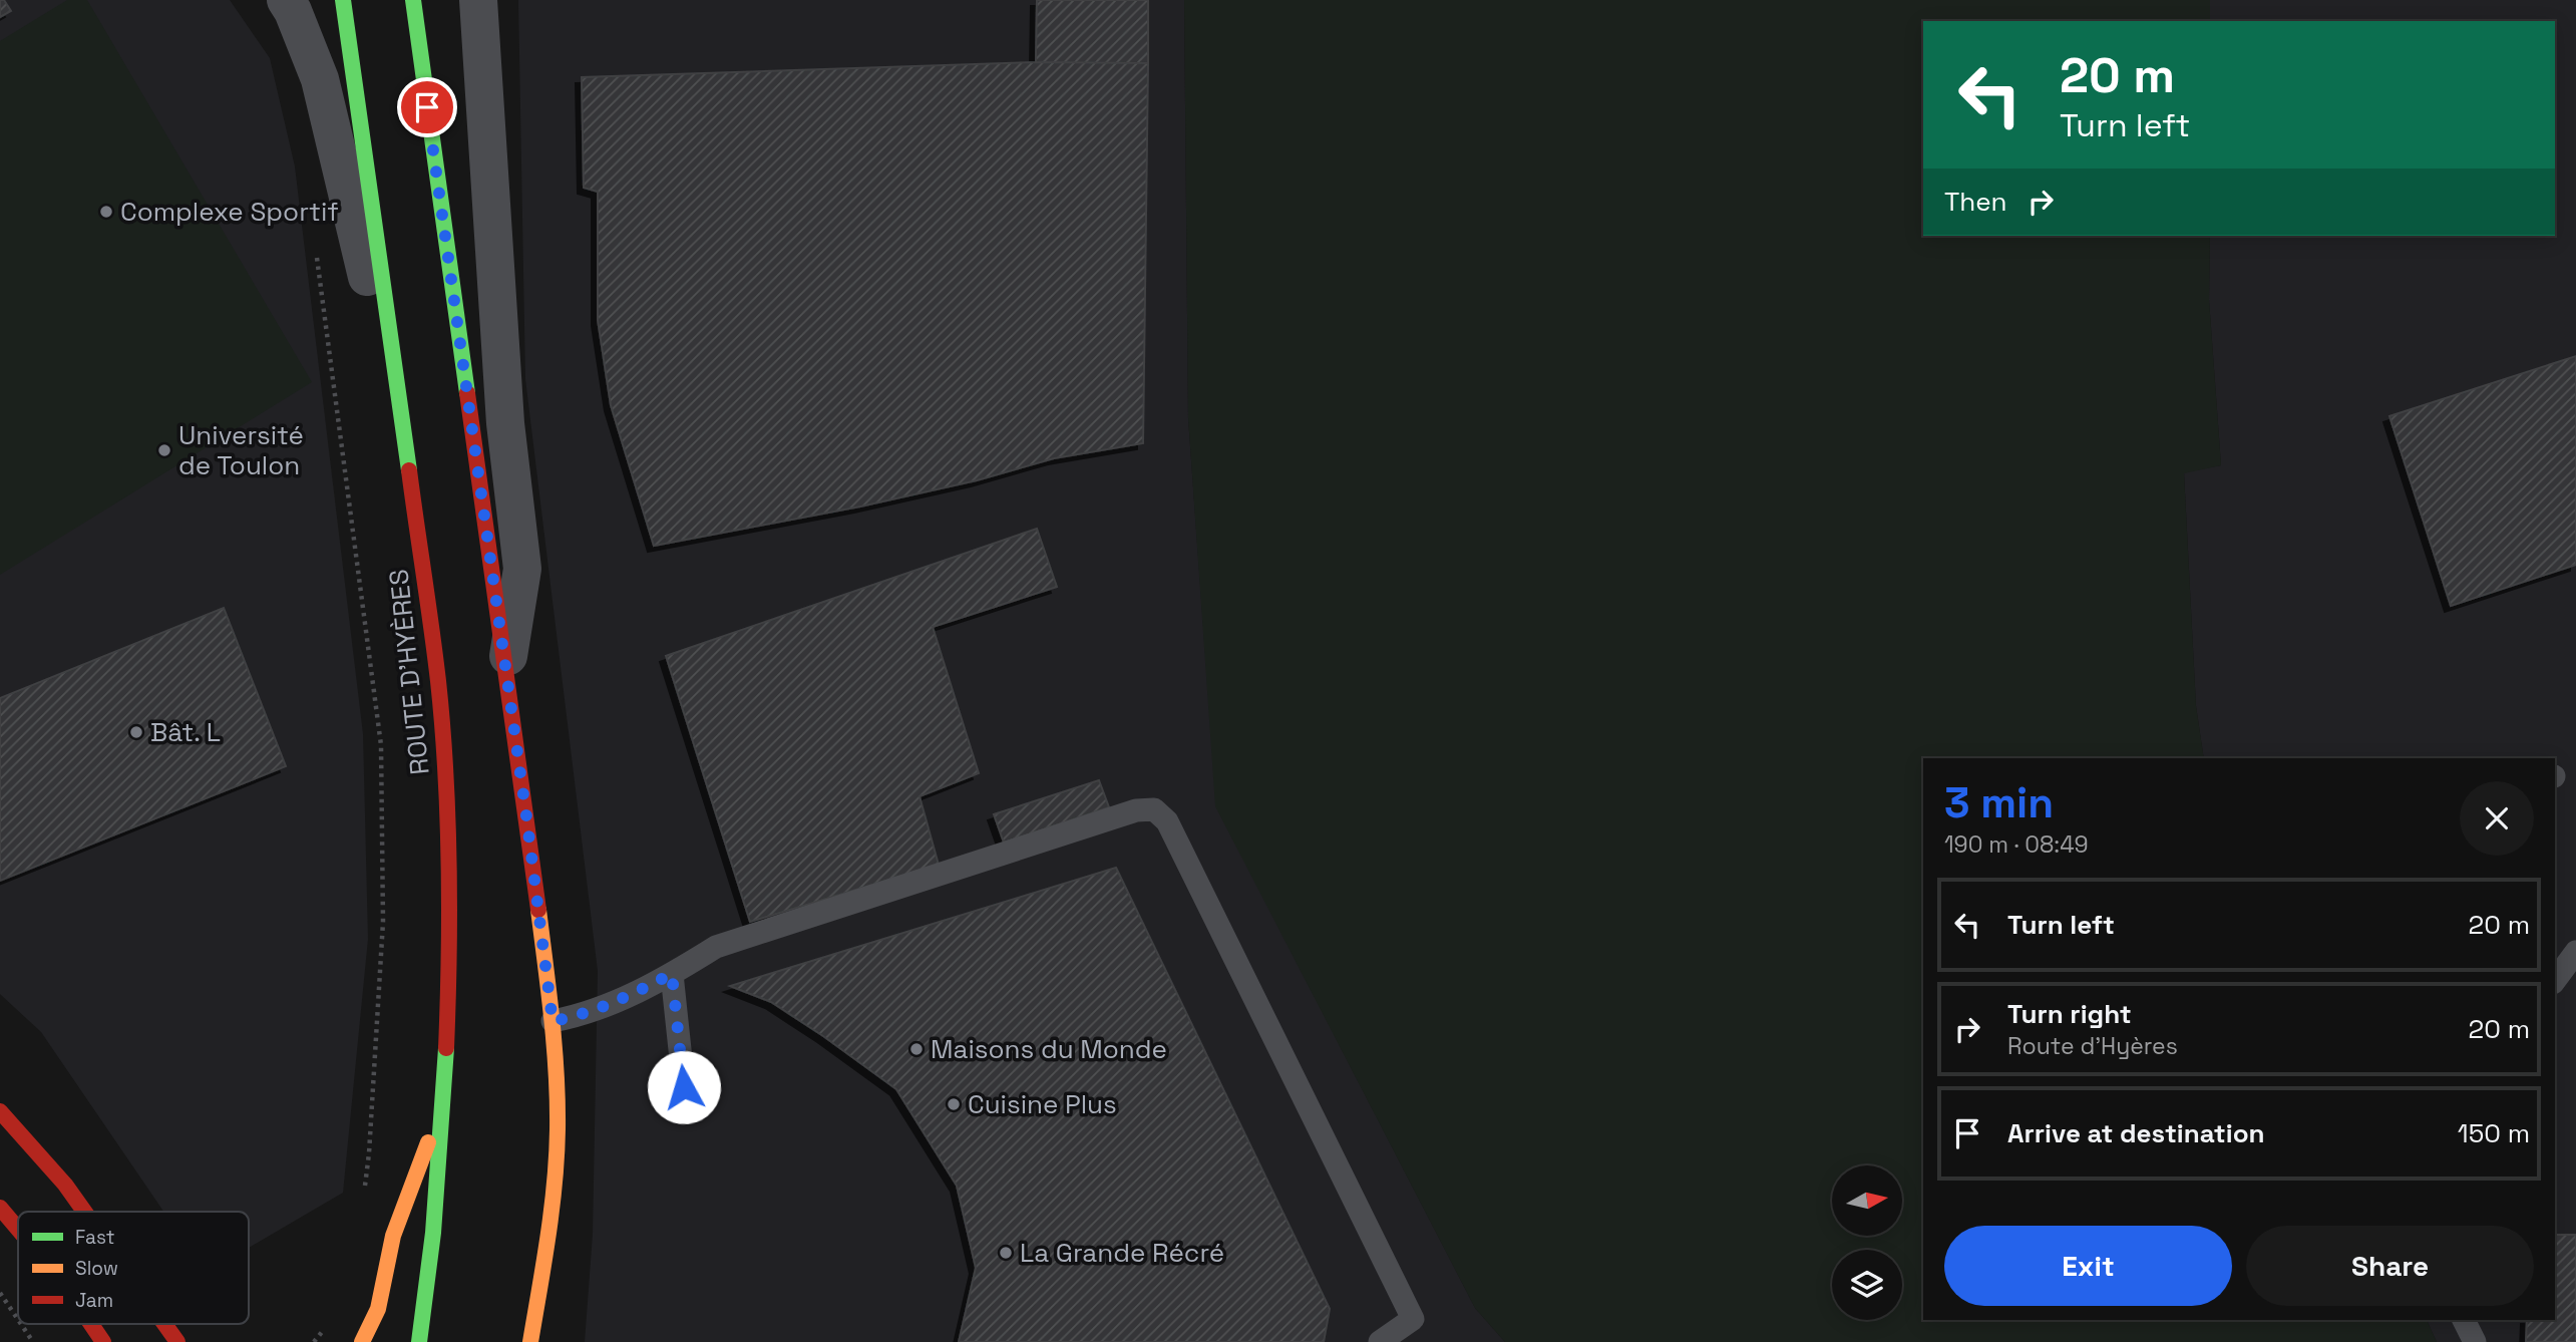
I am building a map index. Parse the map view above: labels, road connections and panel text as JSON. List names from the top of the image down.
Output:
{
  "streets": {
    "main road": ["ROUTE D'HYÈRES"]
  },
  "places": [
    "Complexe Sportif",
    "Université de Toulon",
    "Bât. L",
    "Maisons du Monde",
    "Cuisine Plus",
    "La Grande Récré"
  ],
  "legend": ["Fast", "Slow", "Jam"],
  "north": "right",
  "page": {
    "turn": ["20 m", "Turn left"],
    "then": "Then",
    "heading": ["3 min", "190 m · 08:49"],
    "list": [
      {
        "name": "Turn left",
        "value": "20 m"
      },
      {
        "name": "Turn right",
        "note": "Route d'Hyères",
        "value": "20 m"
      },
      {
        "name": "Arrive at destination",
        "value": "150 m"
      }
    ],
    "buttons": ["Exit", "Share"]
  }
}
